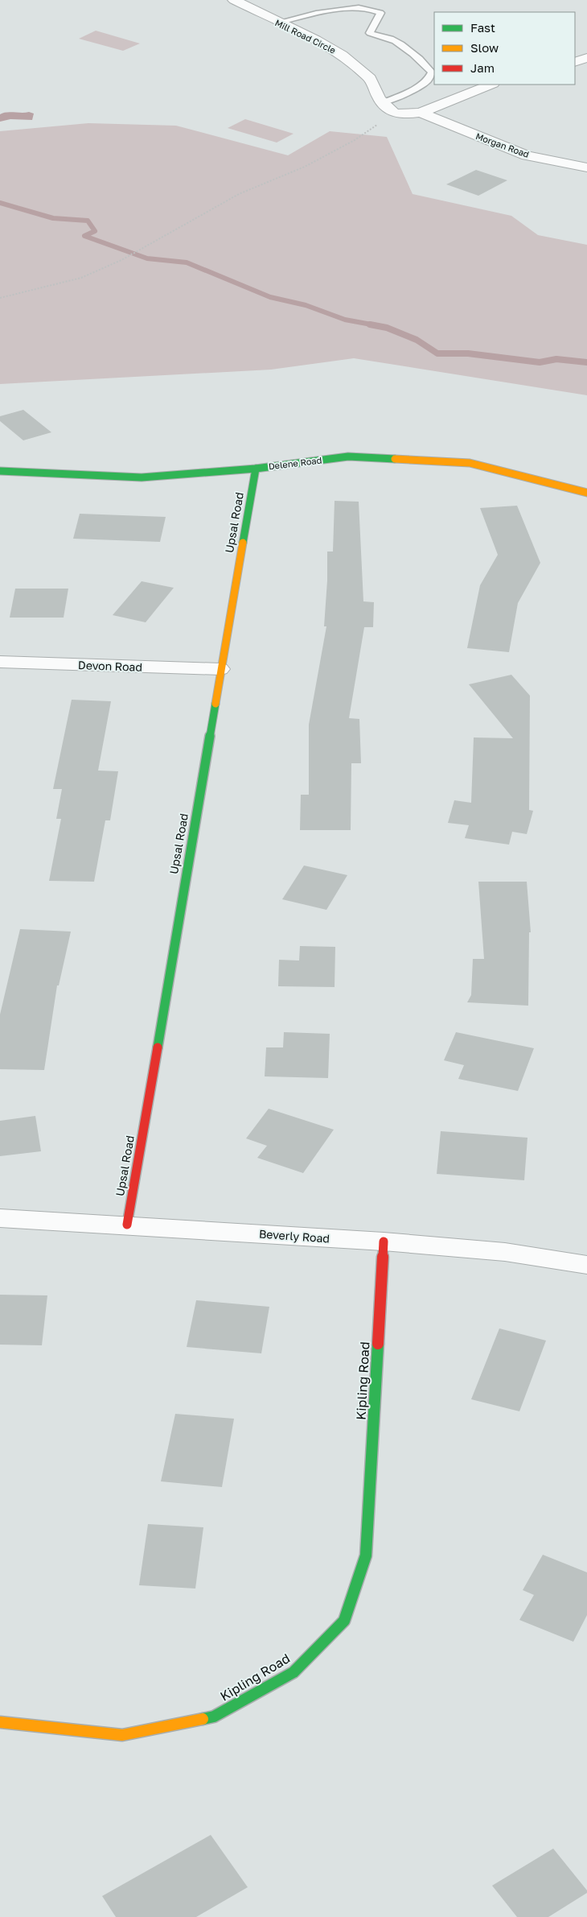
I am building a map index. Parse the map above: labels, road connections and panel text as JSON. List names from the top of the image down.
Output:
{
  "streets": {
    "street": [
      "Mill Road Circle",
      "Morgan Road",
      "Delene Road",
      "Upsal Road",
      "Devon Road",
      "Beverly Road",
      "Kipling Road"
    ]
  },
  "crossings": [
    ["Delene Road", "Upsal Road"],
    ["Upsal Road", "Devon Road"],
    ["Upsal Road", "Beverly Road"],
    ["Beverly Road", "Kipling Road"]
  ],
  "legend": ["Fast", "Slow", "Jam"]
}
